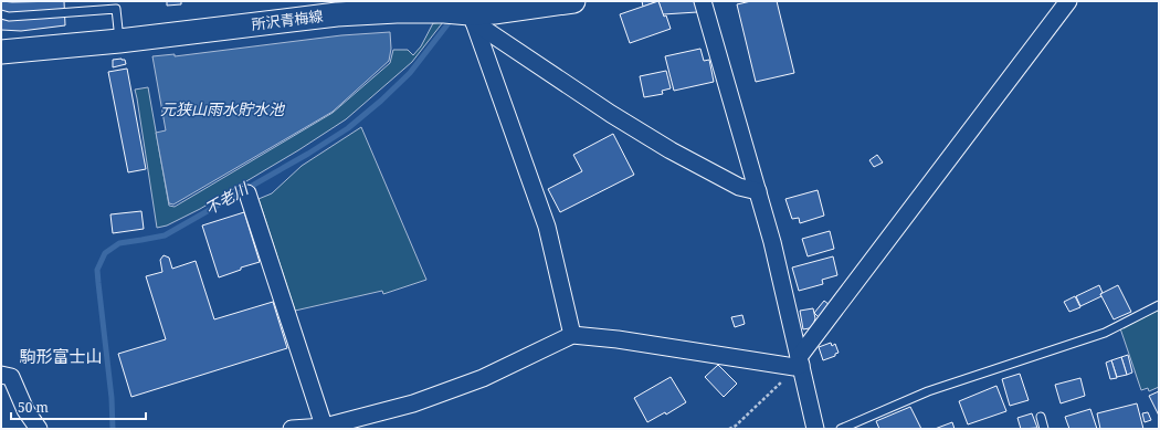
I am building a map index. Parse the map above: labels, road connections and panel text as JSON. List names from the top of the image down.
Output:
{
  "streets": {
    "main road": ["所沢青梅線"]
  },
  "districts": ["駒形富士山"],
  "water": ["元狭山雨水貯水池", "不老川"],
  "scale_bar": "50 m"
}
